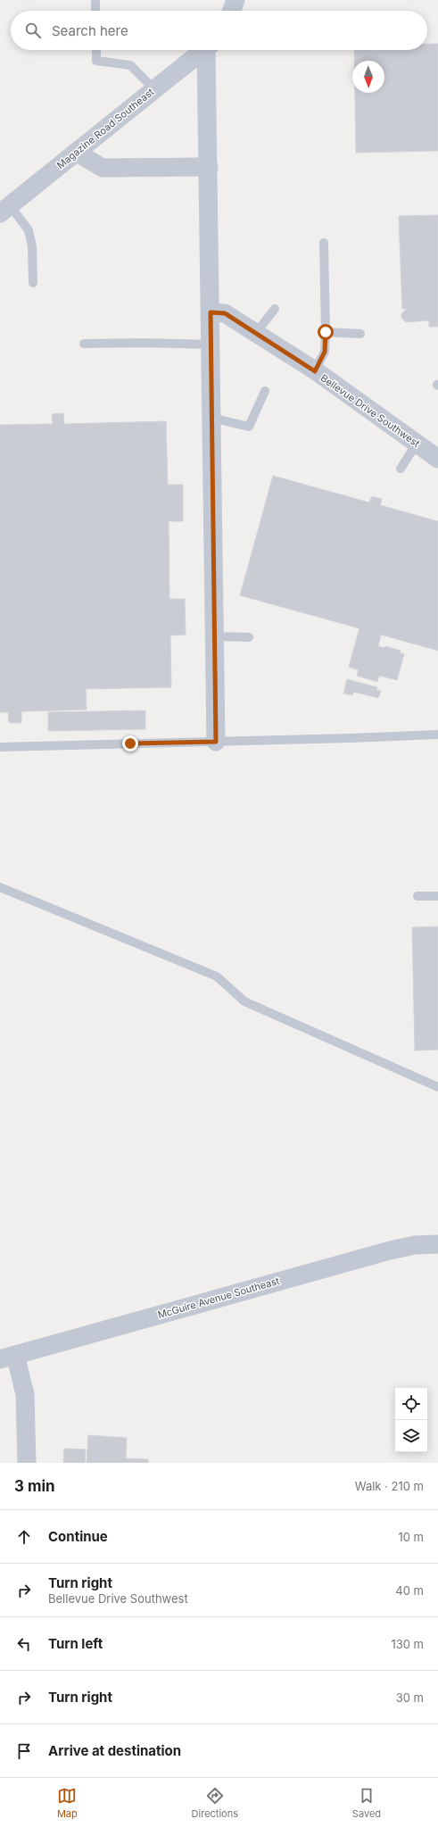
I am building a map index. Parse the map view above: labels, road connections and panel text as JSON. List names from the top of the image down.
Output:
{
  "streets": {
    "street": ["Magazine Road Southeast", "Bellevue Drive Southwest", "McGuire Avenue Southeast"]
  },
  "north": "bottom",
  "page": {
    "search": "Search here",
    "heading": ["3 min", "Walk · 210 m"],
    "list": [
      ["Continue", "10 m"],
      ["Turn right", "Bellevue Drive Southwest", "40 m"],
      ["Turn left", "130 m"],
      ["Turn right", "30 m"],
      "Arrive at destination"
    ],
    "nav": ["Map", "Directions", "Saved"]
  }
}
